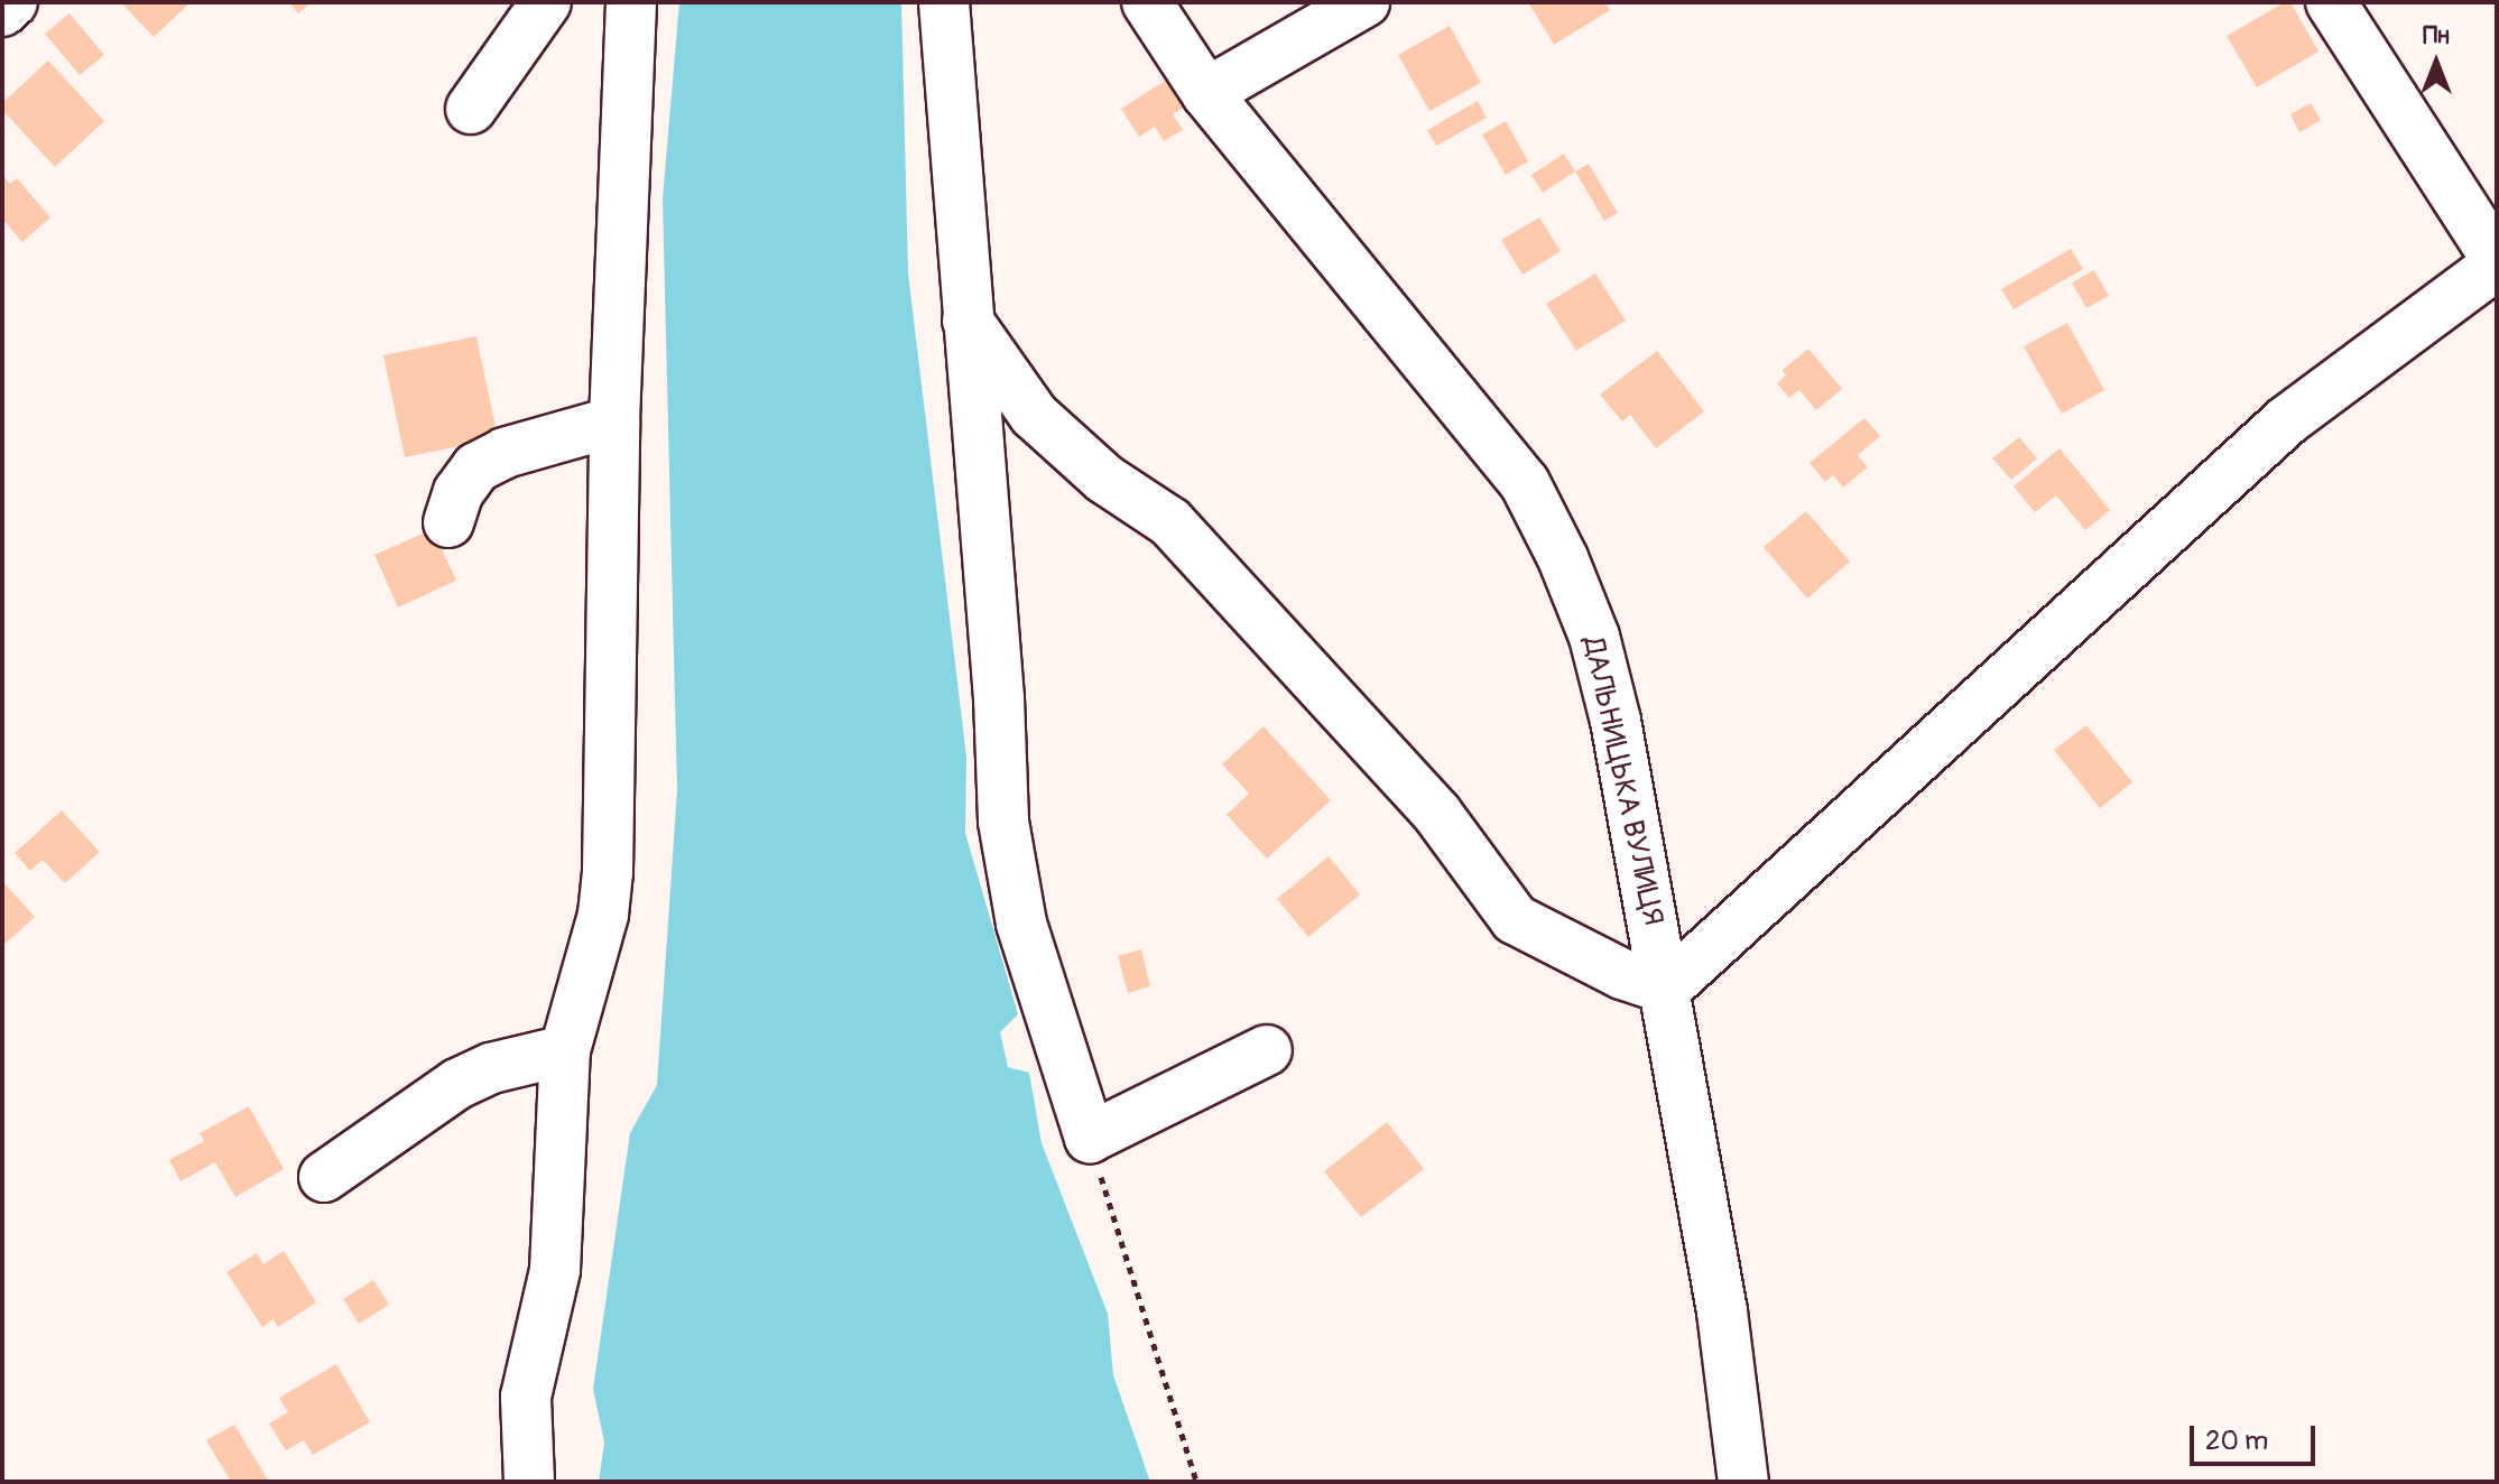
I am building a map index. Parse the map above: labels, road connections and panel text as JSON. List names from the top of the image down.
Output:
{
  "streets": {
    "street": ["ДАЛЬНИЦЬКА ВУЛИЦЯ"]
  },
  "scale_bar": "20 m",
  "north": "top"
}
